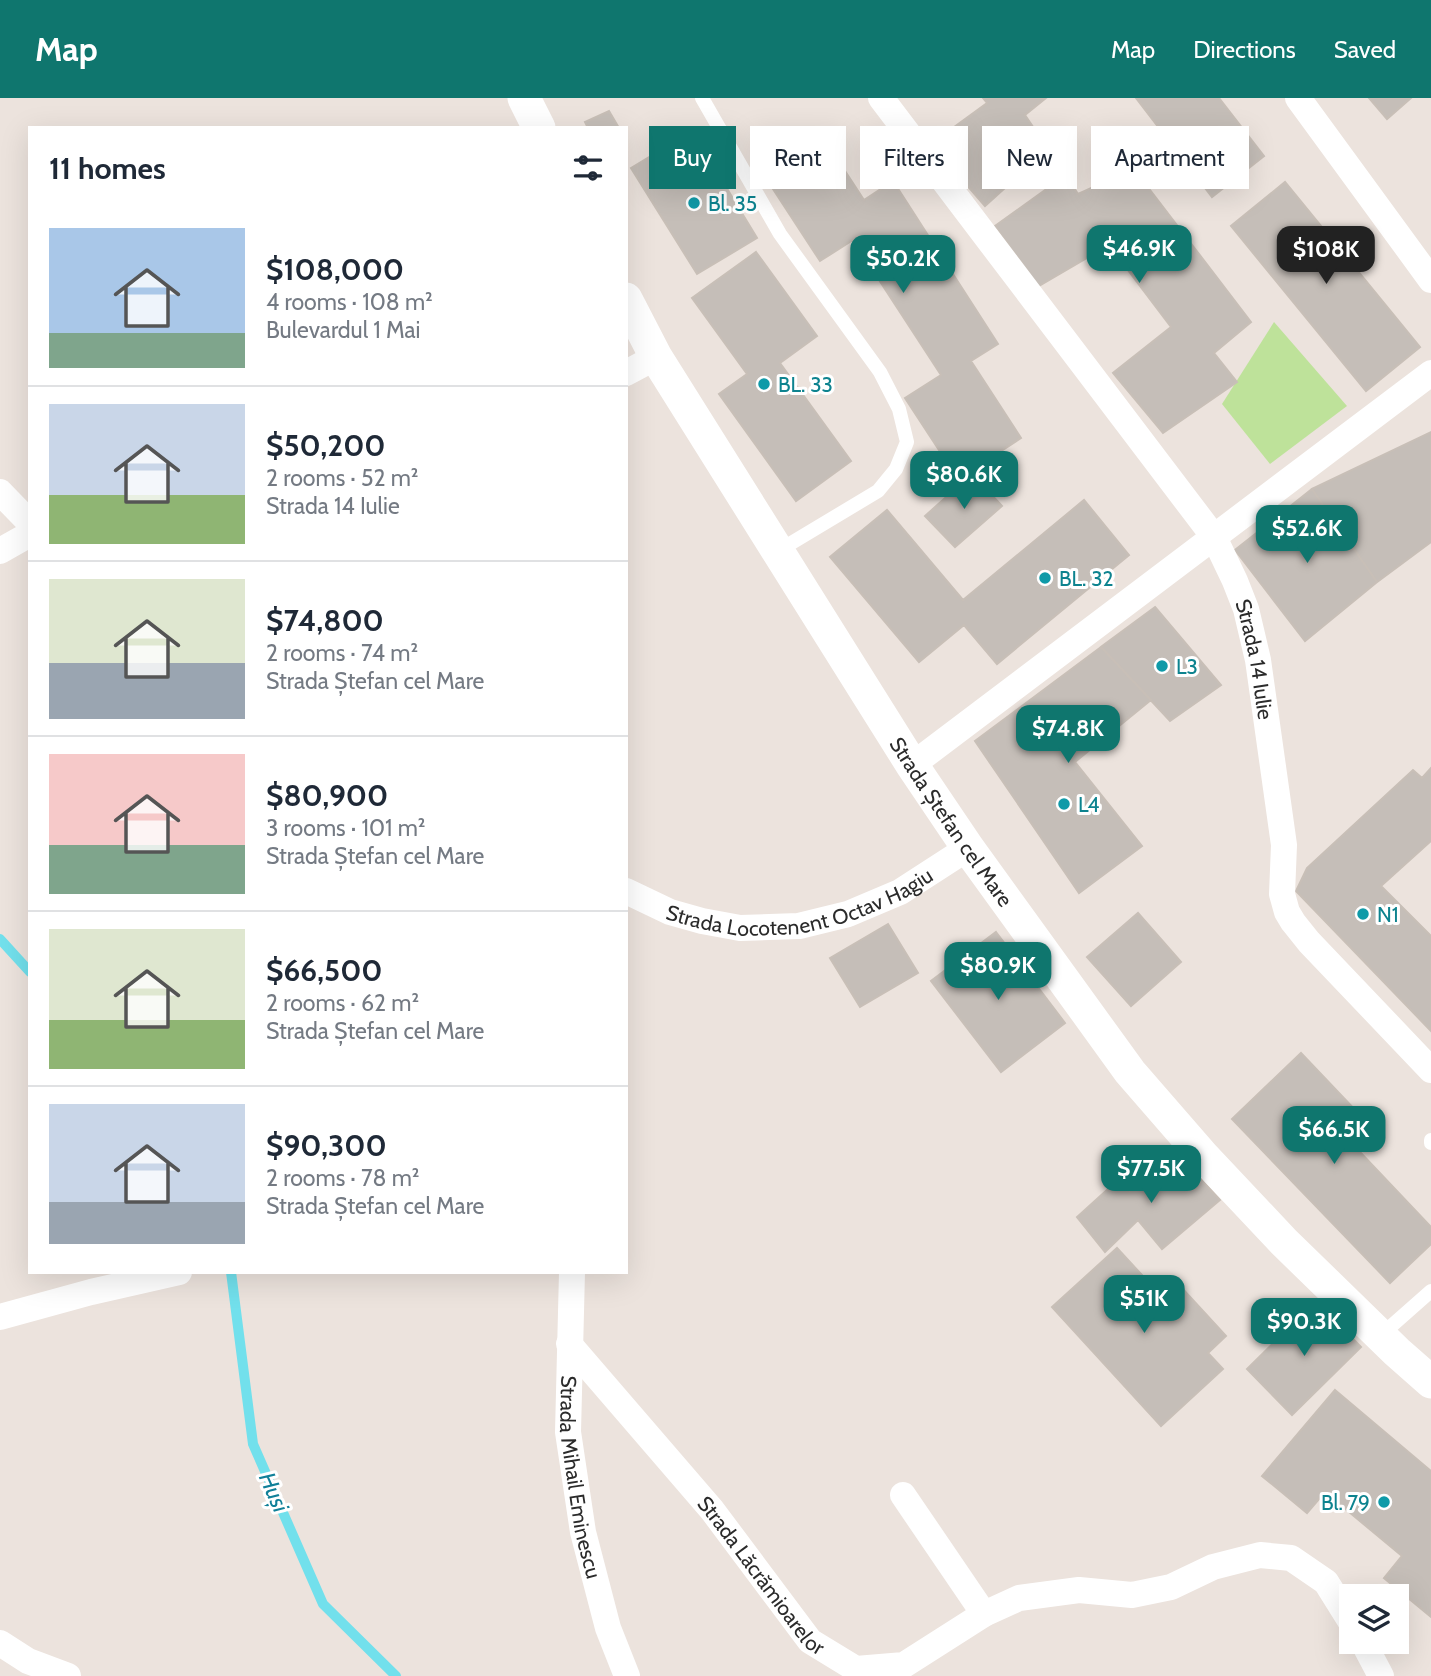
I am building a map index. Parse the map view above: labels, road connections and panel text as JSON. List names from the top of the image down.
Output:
{
  "streets": {
    "street": [
      "Strada 14 Iulie",
      "Strada Ștefan cel Mare",
      "Strada Locotenent Octav Hagiu",
      "Strada Mihail Eminescu",
      "Strada Lăcrămioarelor"
    ]
  },
  "crossings": [
    ["Strada Ștefan cel Mare", "Strada Locotenent Octav Hagiu"],
    ["Strada Mihail Eminescu", "Strada Lăcrămioarelor"]
  ],
  "water": ["Huși"],
  "places": [
    "Bl. 35",
    "BL. 33",
    "BL. 32",
    "L3",
    "L4",
    "N1",
    "Bl. 79"
  ],
  "page": {
    "header": "Map",
    "nav": ["Map", "Directions", "Saved"],
    "chip": [
      "Buy",
      "Rent",
      "Filters",
      "New",
      "Apartment"
    ],
    "heading": "11 homes",
    "list": [
      {
        "name": "$108,000",
        "note": "4 rooms · 108 m² · Bulevardul 1 Mai"
      },
      {
        "name": "$50,200",
        "note": "2 rooms · 52 m² · Strada 14 Iulie"
      },
      {
        "name": "$74,800",
        "note": "2 rooms · 74 m² · Strada Ștefan cel Mare"
      },
      {
        "name": "$80,900",
        "note": "3 rooms · 101 m² · Strada Ștefan cel Mare"
      },
      {
        "name": "$66,500",
        "note": "2 rooms · 62 m² · Strada Ștefan cel Mare"
      },
      {
        "name": "$90,300",
        "note": "2 rooms · 78 m² · Strada Ștefan cel Mare"
      }
    ],
    "price": [
      "$46.9K",
      "$108K",
      "$50.2K",
      "$80.6K",
      "$52.6K",
      "$74.8K",
      "$80.9K",
      "$66.5K",
      "$77.5K",
      "$51K",
      "$90.3K"
    ]
  }
}
